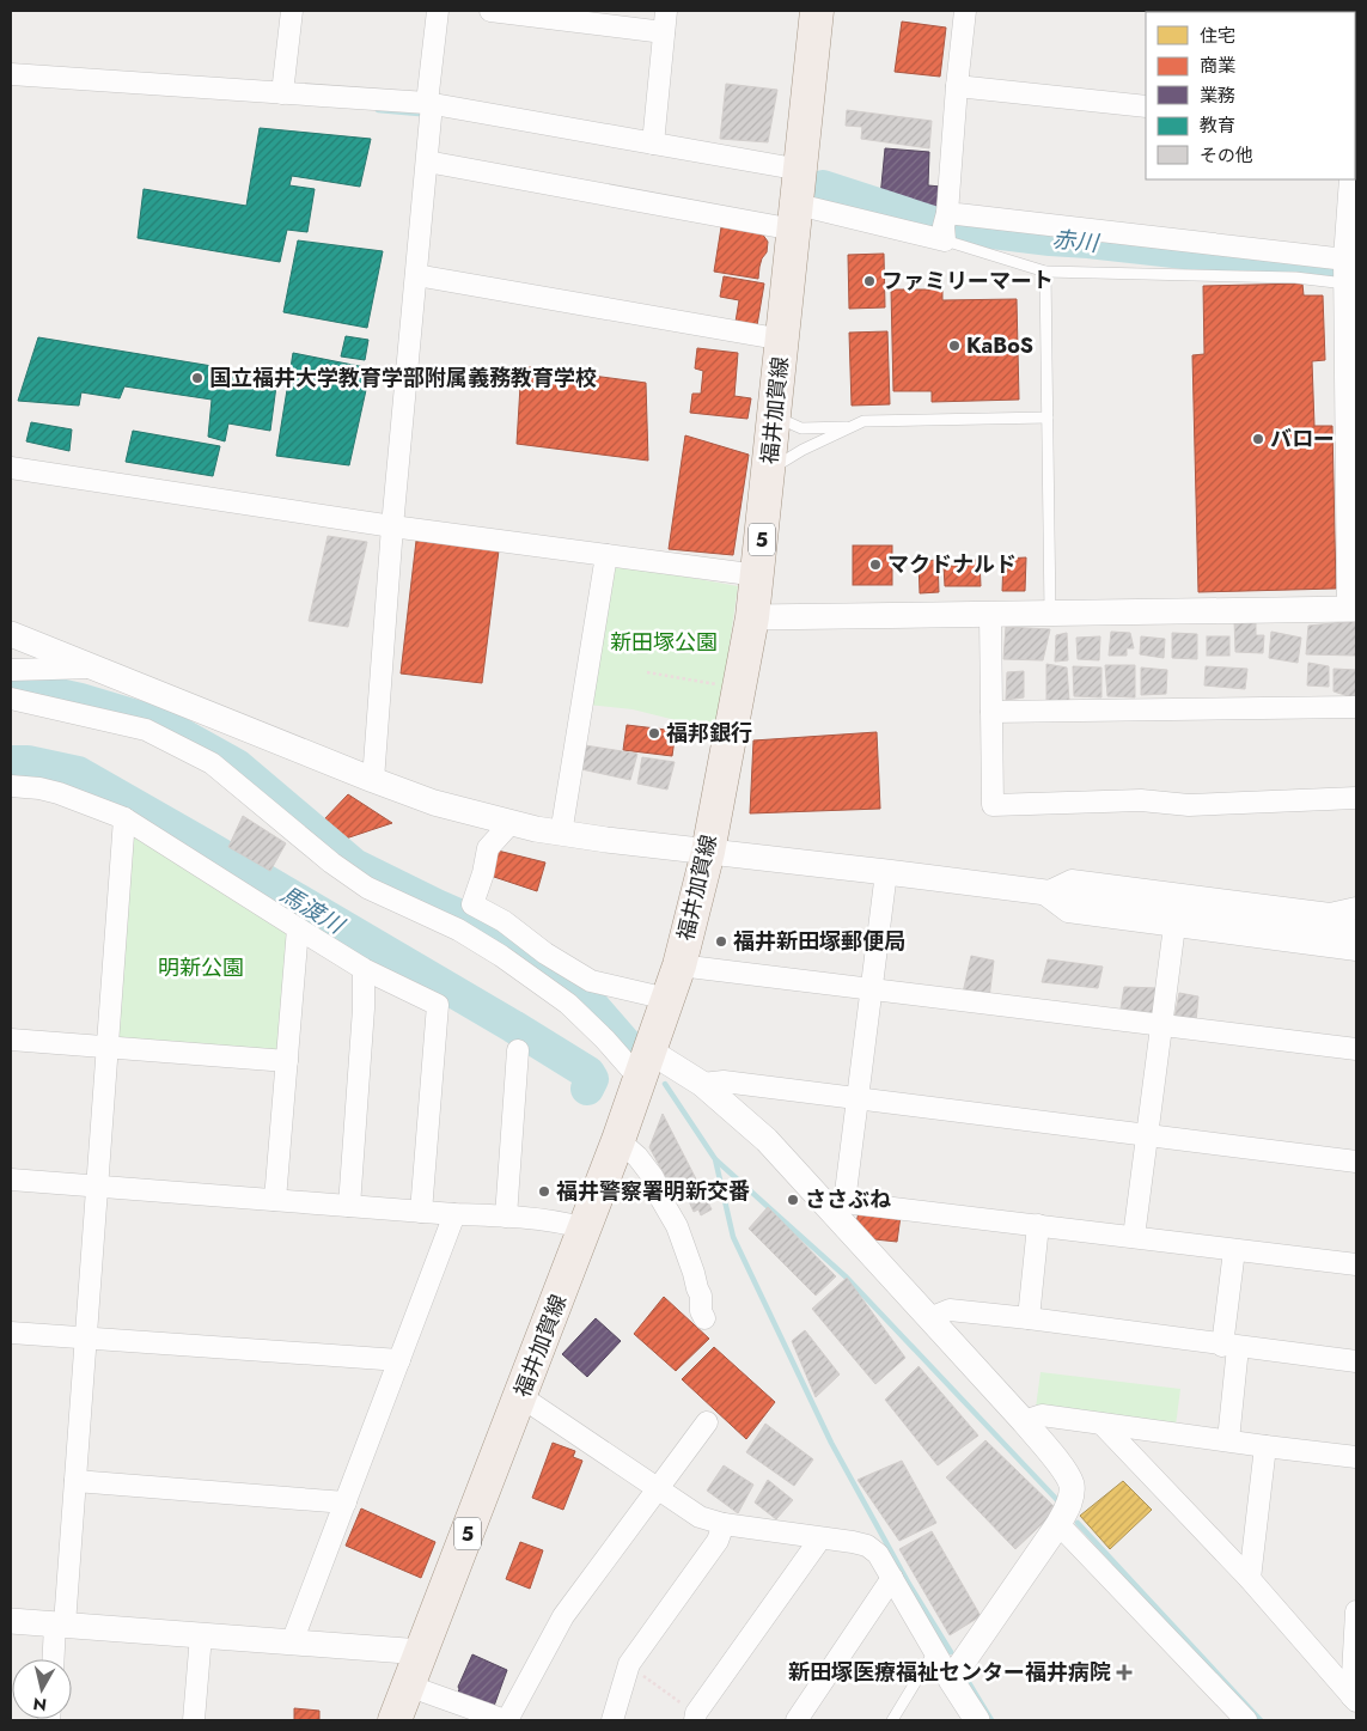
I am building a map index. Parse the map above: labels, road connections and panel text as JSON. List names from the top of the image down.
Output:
{
  "streets": {
    "main road": ["福井加賀線", "5"]
  },
  "water": ["赤川", "馬渡川"],
  "parks": ["新田塚公園", "明新公園"],
  "places": {
    "other": [
      "ファミリーマート",
      "KaBoS",
      "国立福井大学教育学部附属義務教育学校",
      "バロー",
      "マクドナルド",
      "福邦銀行",
      "福井新田塚郵便局",
      "福井警察署明新交番",
      "ささぶね"
    ],
    "health": ["新田塚医療福祉センター福井病院"]
  },
  "legend": [
    "住宅",
    "商業",
    "業務",
    "教育",
    "その他"
  ],
  "north": "bottom"
}
